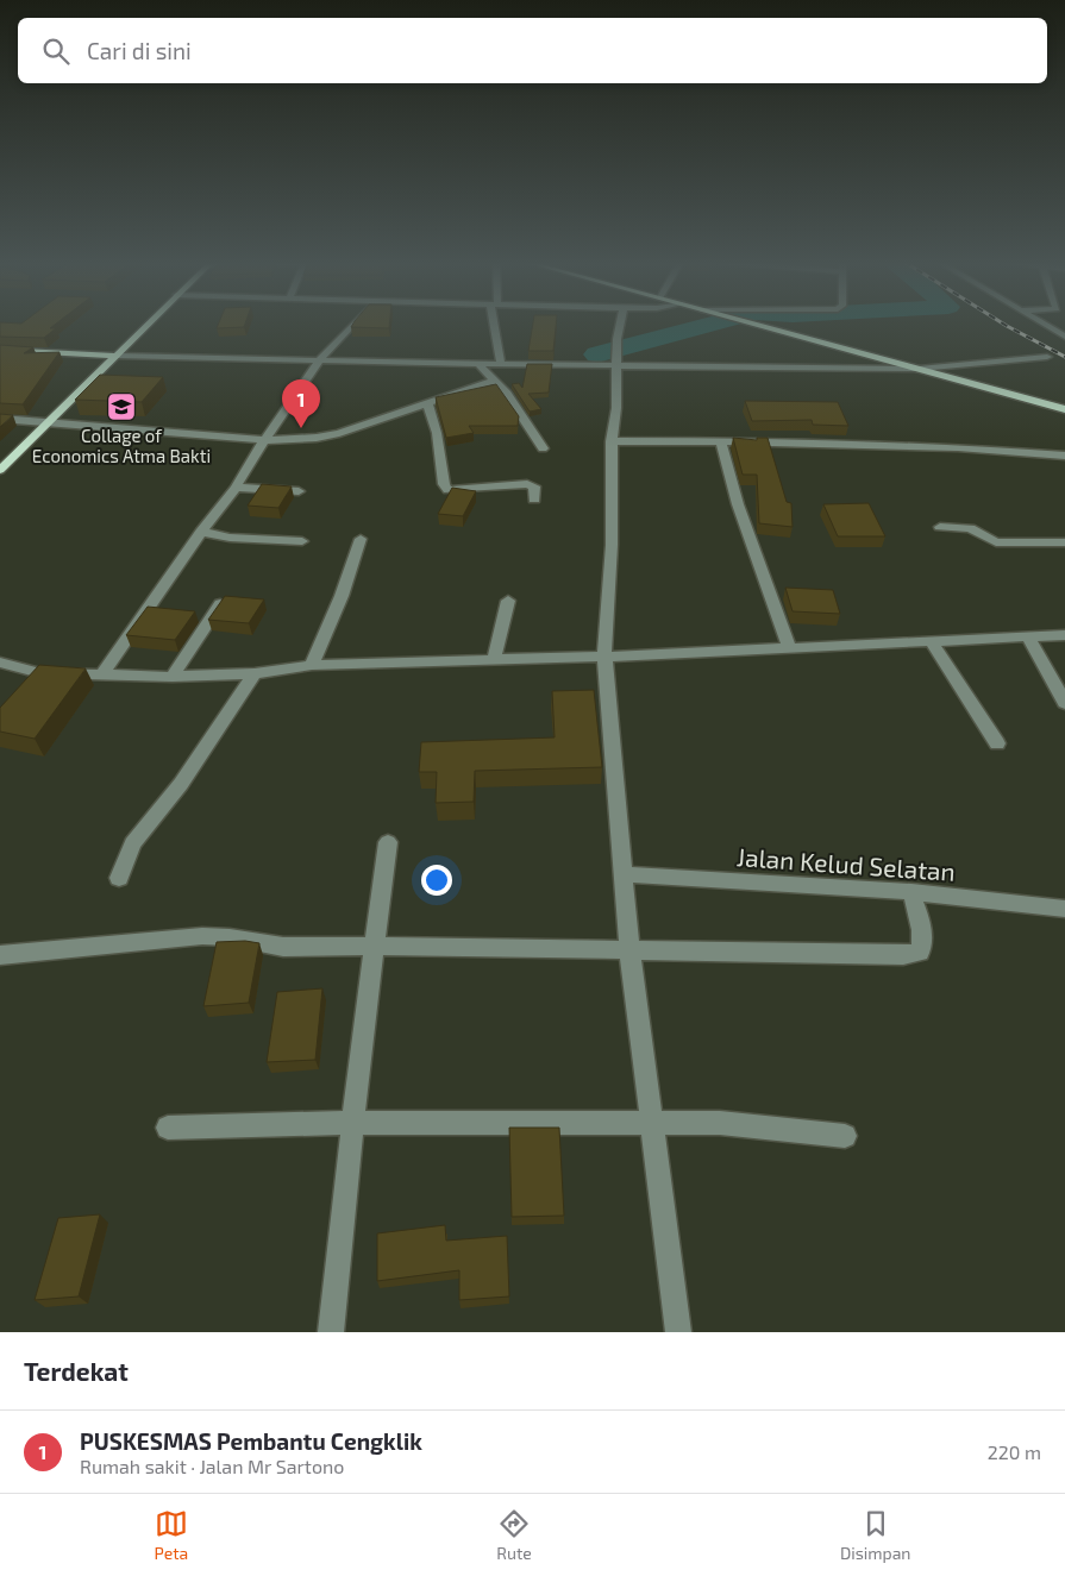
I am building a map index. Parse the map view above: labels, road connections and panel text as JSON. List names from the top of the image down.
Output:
{
  "streets": {
    "street": ["Jalan Kelud Selatan"]
  },
  "places": {
    "school or university": ["Collage of Economics Atma Bakti"]
  },
  "page": {
    "search": "Cari di sini",
    "pins": "1",
    "heading": "Terdekat",
    "list": [
      {
        "mark": "1",
        "name": "PUSKESMAS Pembantu Cengklik",
        "note": "Rumah sakit · Jalan Mr Sartono",
        "value": "220 m"
      }
    ],
    "nav": ["Peta", "Rute", "Disimpan"]
  }
}
